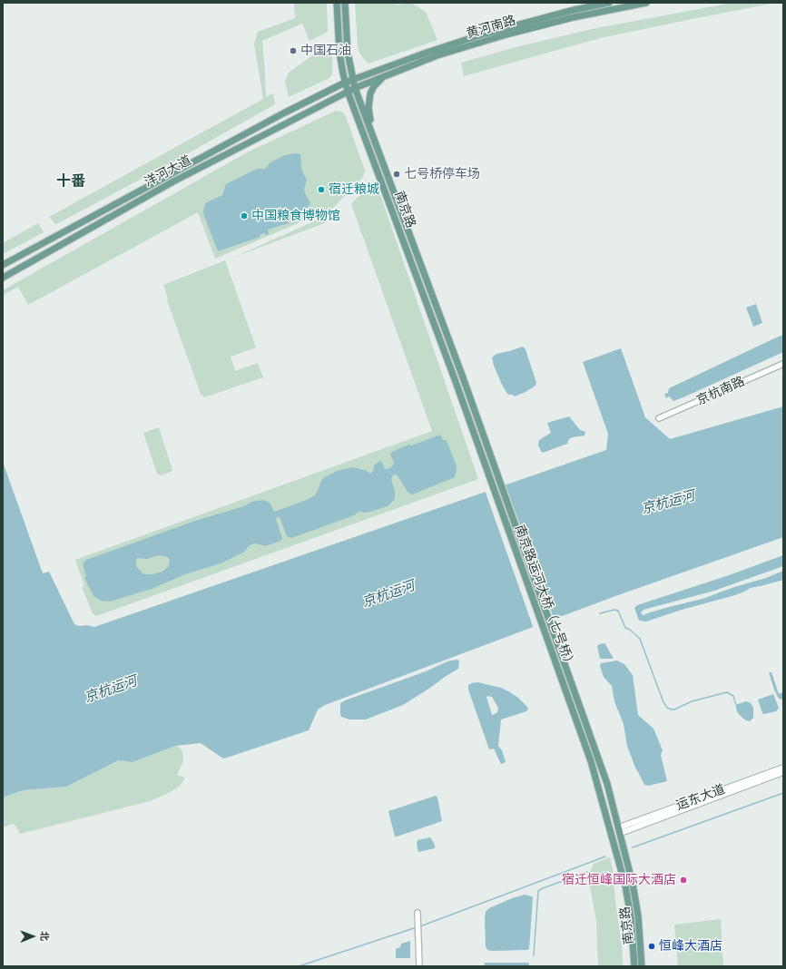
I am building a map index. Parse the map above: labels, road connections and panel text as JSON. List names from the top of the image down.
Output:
{
  "streets": {
    "main road": [
      "黄河南路",
      "洋河大道",
      "南京路",
      "南京路运河大桥（七号桥）",
      "运东大道"
    ],
    "street": ["京杭南路"]
  },
  "crossings": [
    ["黄河南路", "洋河大道"],
    ["黄河南路", "南京路"],
    ["洋河大道", "南京路"],
    ["南京路", "南京路运河大桥（七号桥）"],
    ["南京路", "运东大道"]
  ],
  "districts": ["十番"],
  "water": ["京杭运河"],
  "places": [
    "中国石油",
    "七号桥停车场",
    "宿迁粮城",
    "中国粮食博物馆",
    "宿迁恒峰国际大酒店",
    "恒峰大酒店"
  ],
  "north": "right"
}
